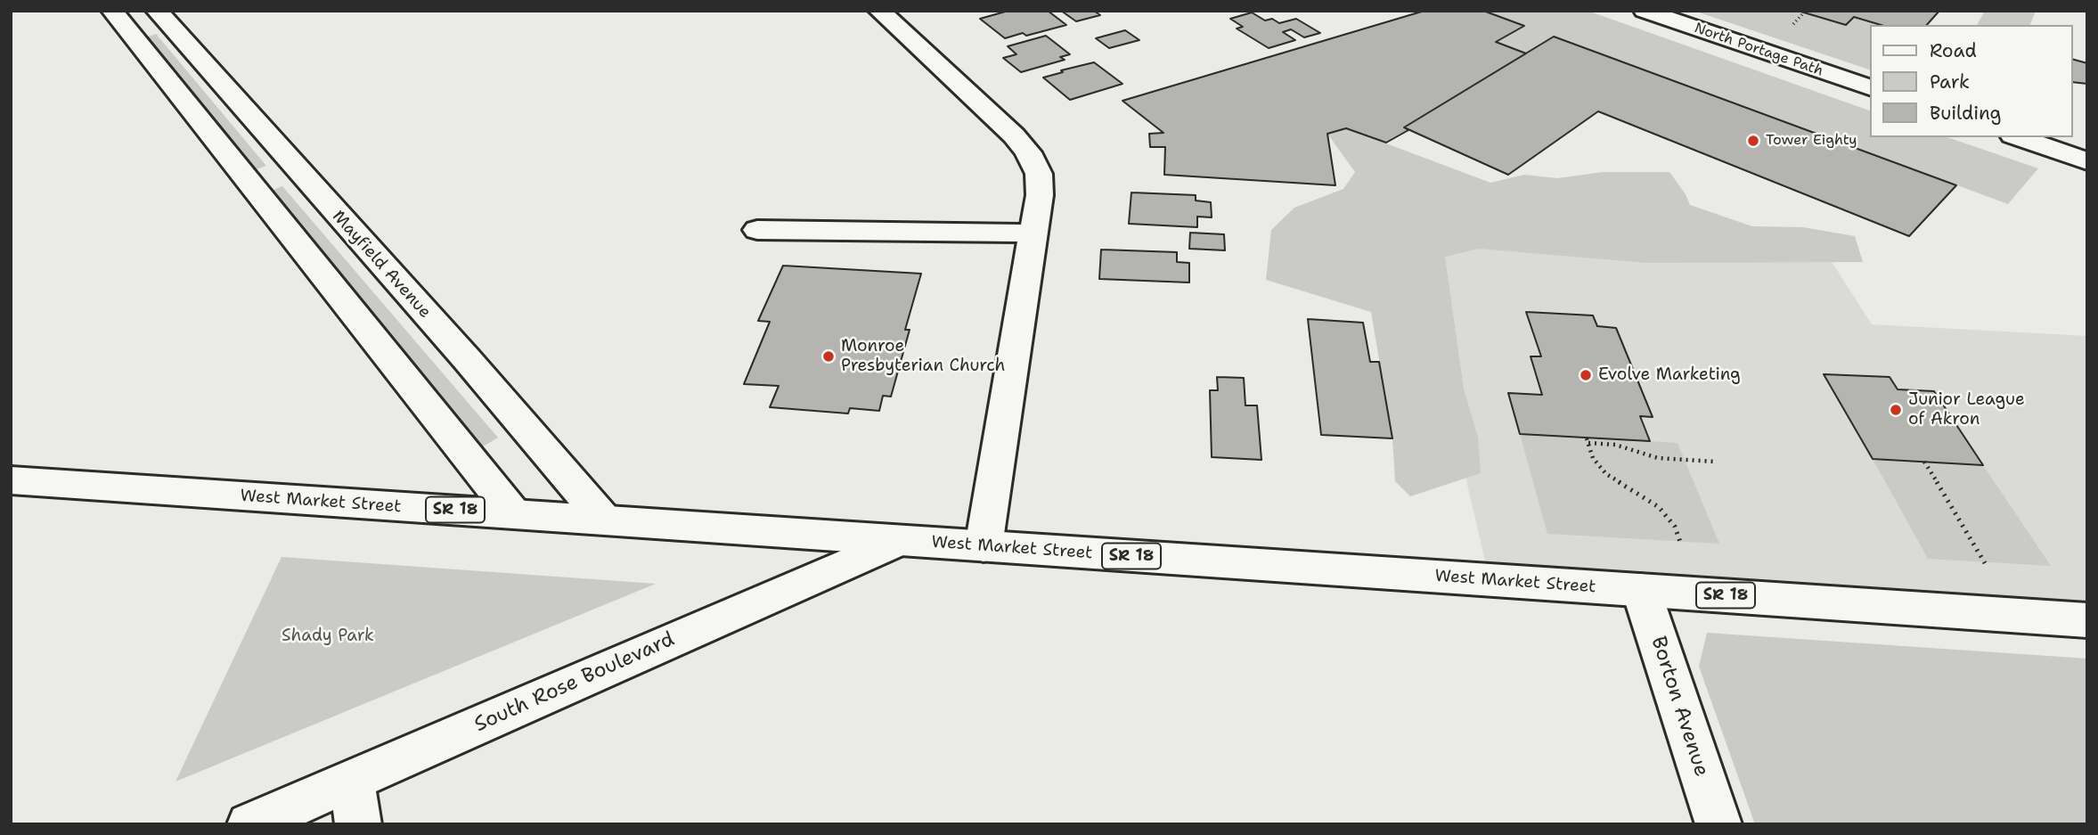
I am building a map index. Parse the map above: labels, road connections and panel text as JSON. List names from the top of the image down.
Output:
{
  "streets": {
    "street": [
      "North Portage Path",
      "Mayfield Avenue",
      "West Market Street",
      "SR 18",
      "South Rose Boulevard",
      "Borton Avenue"
    ]
  },
  "crossings": [
    ["Mayfield Avenue", "West Market Street"],
    ["West Market Street", "South Rose Boulevard"],
    ["West Market Street", "Borton Avenue"]
  ],
  "parks": ["Shady Park"],
  "places": [
    "Tower Eighty",
    "Monroe Presbyterian Church",
    "Evolve Marketing",
    "Junior League of Akron"
  ],
  "legend": ["Road", "Park", "Building"]
}
